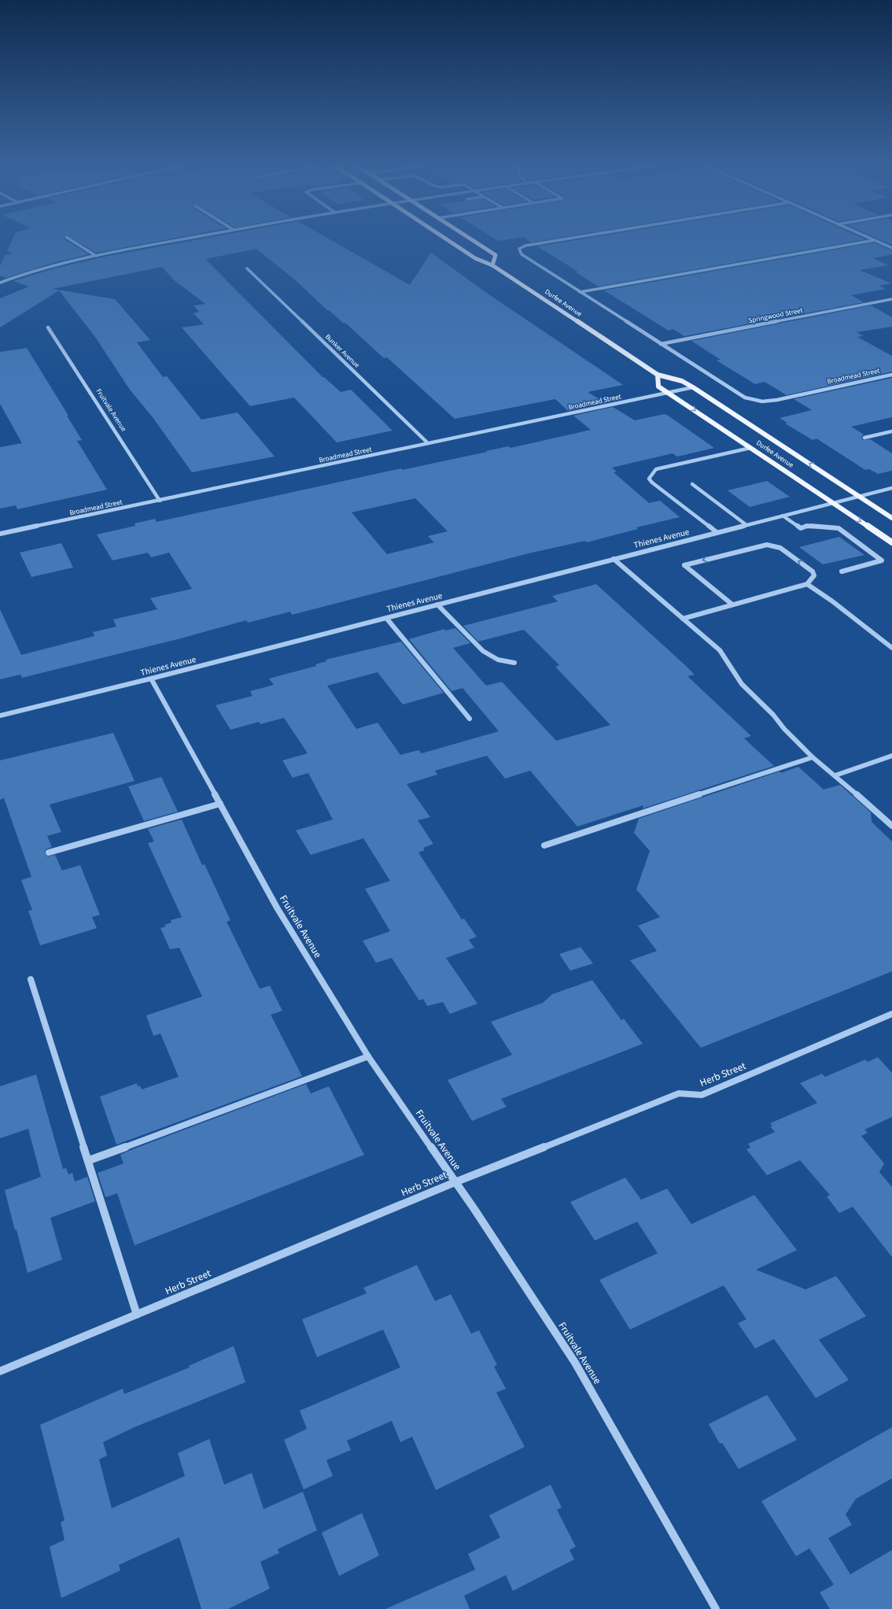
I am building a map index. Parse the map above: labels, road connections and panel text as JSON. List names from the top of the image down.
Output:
{
  "streets": {
    "main road": ["Durfee Avenue"],
    "street": [
      "Springwood Street",
      "Bunker Avenue",
      "Broadmead Street",
      "Fruitvale Avenue",
      "Thienes Avenue",
      "Herb Street"
    ]
  },
  "crossings": [
    ["Durfee Avenue", "Broadmead Street"],
    ["Durfee Avenue", "Thienes Avenue"],
    ["Springwood Street", "Broadmead Street"],
    ["Bunker Avenue", "Broadmead Street"],
    ["Broadmead Street", "Fruitvale Avenue"],
    ["Fruitvale Avenue", "Thienes Avenue"],
    ["Fruitvale Avenue", "Herb Street"]
  ]
}
